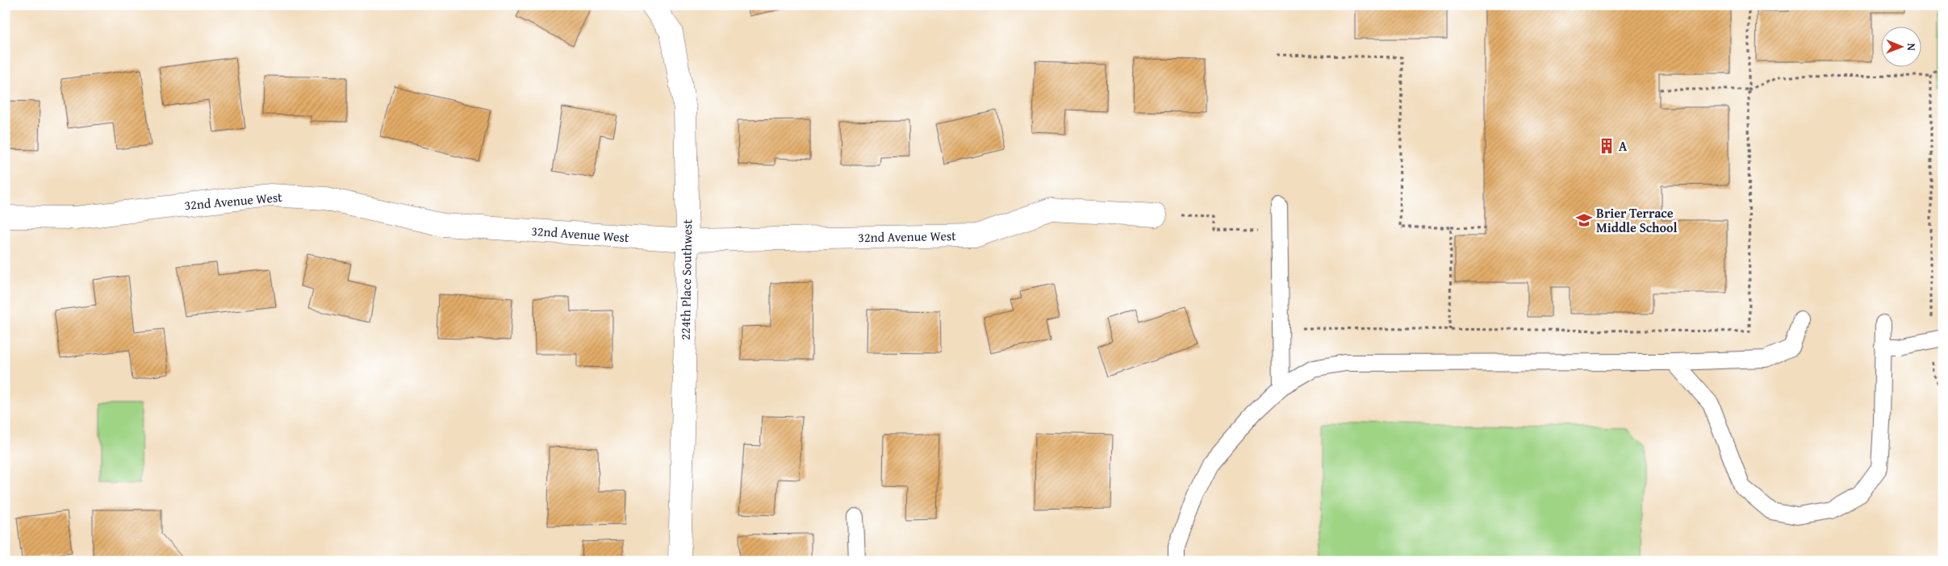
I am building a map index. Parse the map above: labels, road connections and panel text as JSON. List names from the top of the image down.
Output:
{
  "streets": {
    "street": ["32nd Avenue West", "224th Place Southwest"]
  },
  "crossings": [
    ["32nd Avenue West", "224th Place Southwest"]
  ],
  "places": {
    "building": ["A"],
    "school or university": ["Brier Terrace Middle School"]
  },
  "north": "right"
}
